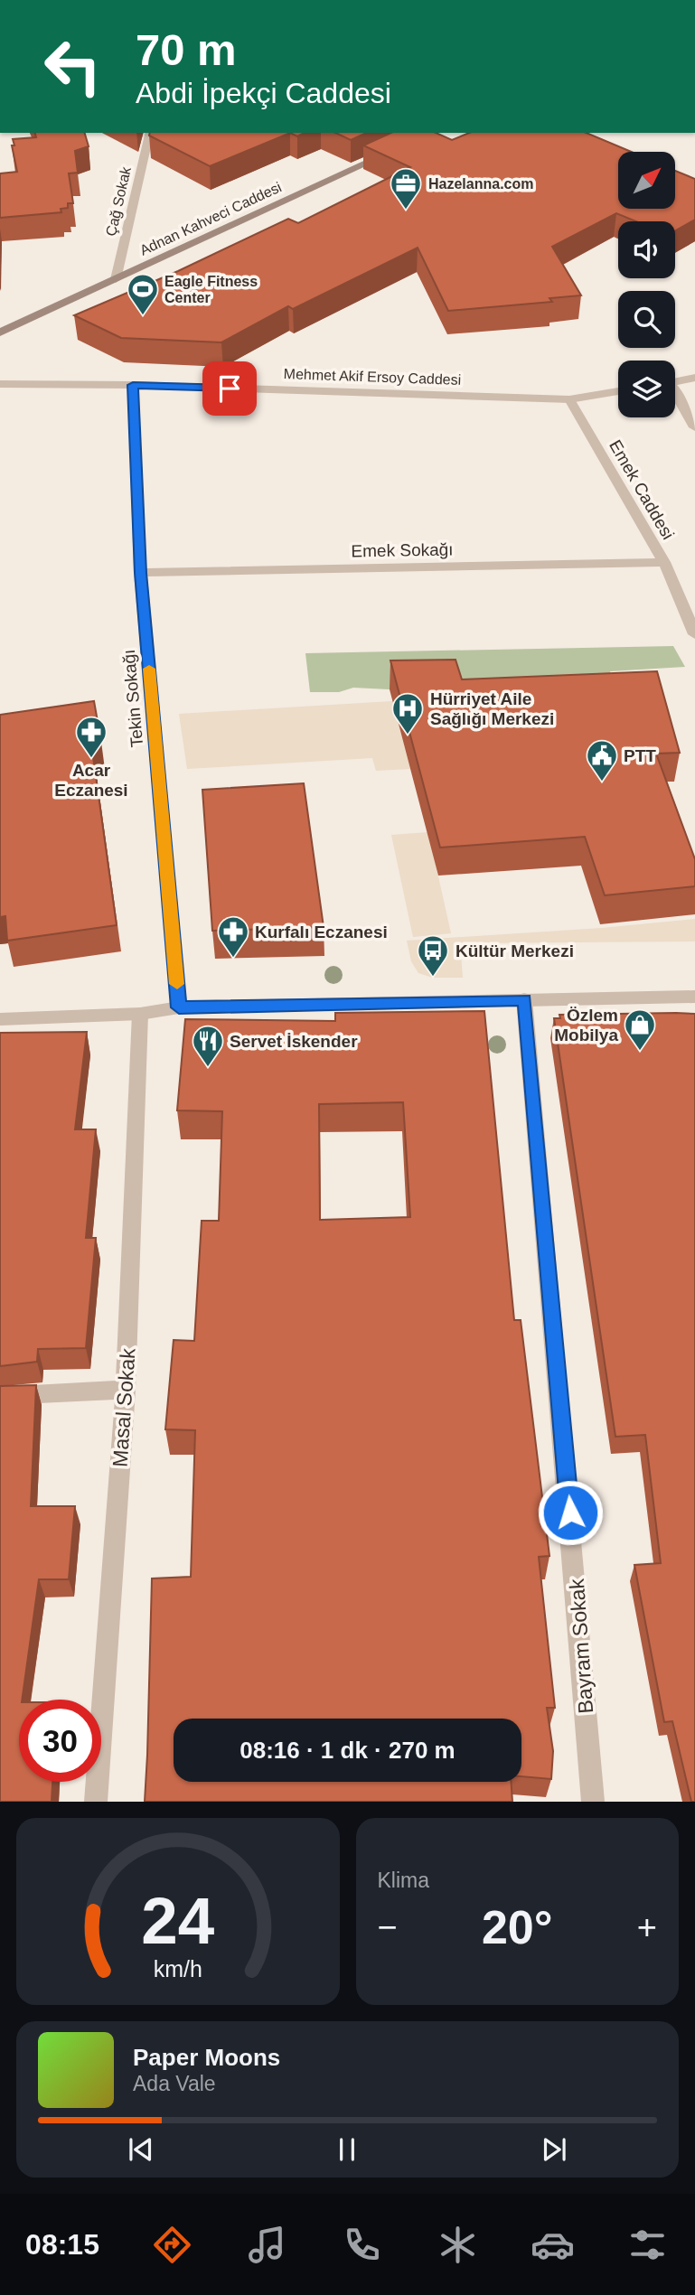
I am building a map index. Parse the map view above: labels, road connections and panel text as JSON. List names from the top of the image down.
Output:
{
  "streets": {
    "main road": ["Adnan Kahveci Caddesi"],
    "street": [
      "Çağ Sokak",
      "Mehmet Akif Ersoy Caddesi",
      "Emek Caddesi",
      "Emek Sokağı",
      "Tekin Sokağı",
      "Masal Sokak",
      "Bayram Sokak"
    ]
  },
  "crossings": [
    ["Çağ Sokak", "Adnan Kahveci Caddesi"],
    ["Mehmet Akif Ersoy Caddesi", "Emek Caddesi"],
    ["Mehmet Akif Ersoy Caddesi", "Tekin Sokağı"],
    ["Emek Caddesi", "Emek Sokağı"],
    ["Emek Sokağı", "Tekin Sokağı"]
  ],
  "places": {
    "office": ["Hazelanna.com"],
    "sports": ["Eagle Fitness Center"],
    "hospital": ["Hürriyet Aile Sağlığı Merkezi"],
    "pharmacy": ["Acar Eczanesi", "Kurfalı Eczanesi"],
    "public building": ["PTT"],
    "bus stop": ["Kültür Merkezi"],
    "shop": ["Özlem Mobilya"],
    "restaurant": ["Servet İskender"]
  },
  "north": "top right",
  "page": {
    "turn": ["70 m", "Abdi İpekçi Caddesi"],
    "limit": "30",
    "trip": "08:16 · 1 dk · 270 m",
    "tile": "Klima",
    "heat": ["−", "20°", "+"],
    "song": ["Paper Moons", "Ada Vale"],
    "tabs": "08:15",
    "gauge": ["24", "km/h"]
  }
}
